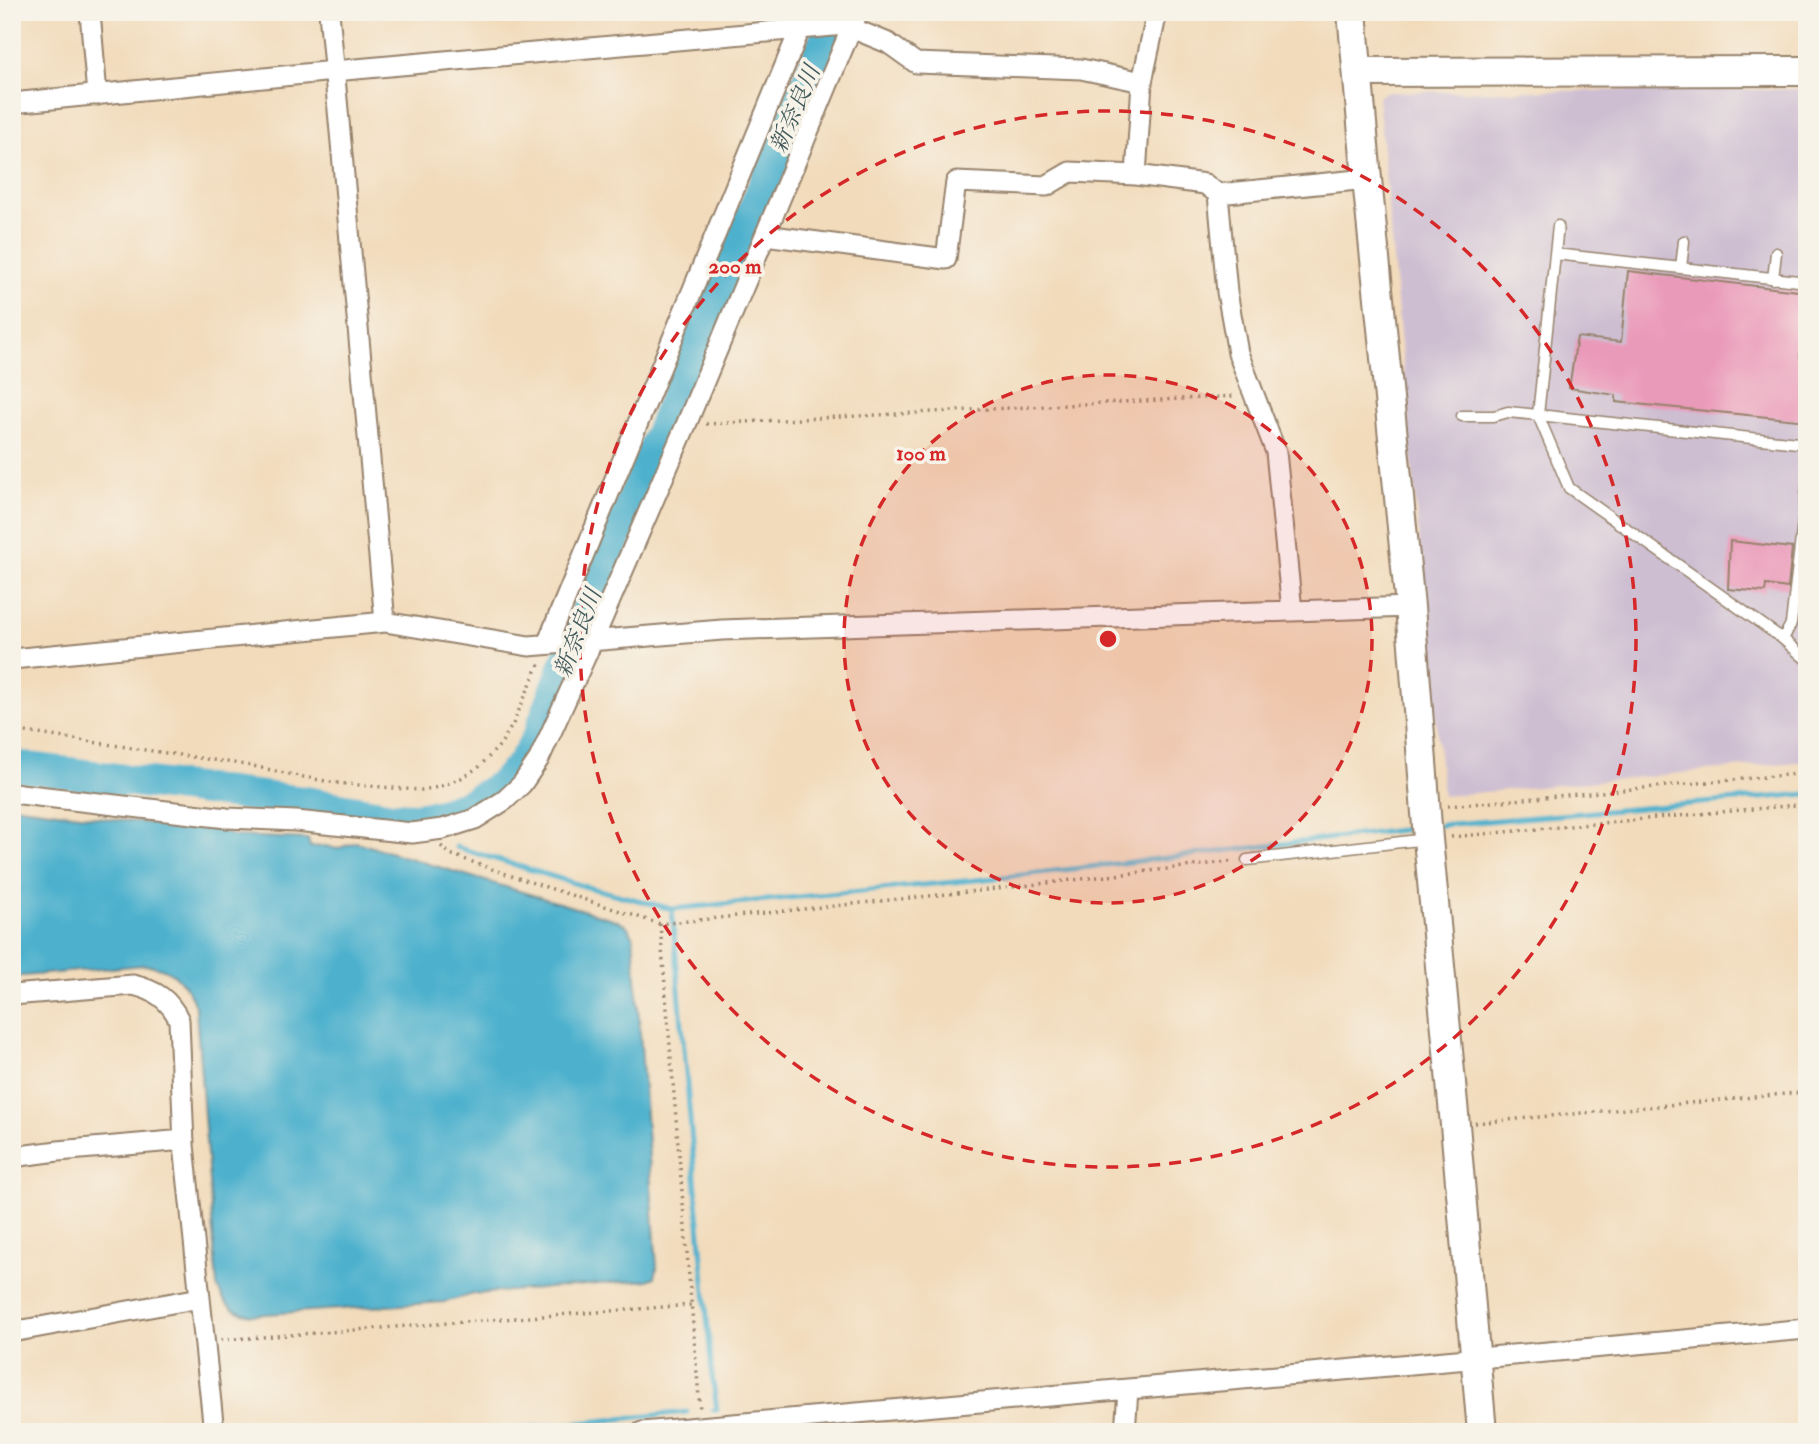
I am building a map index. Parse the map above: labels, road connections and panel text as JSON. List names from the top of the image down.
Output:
{
  "water": ["新奈良川"],
  "rings": ["200 m", "100 m"]
}
